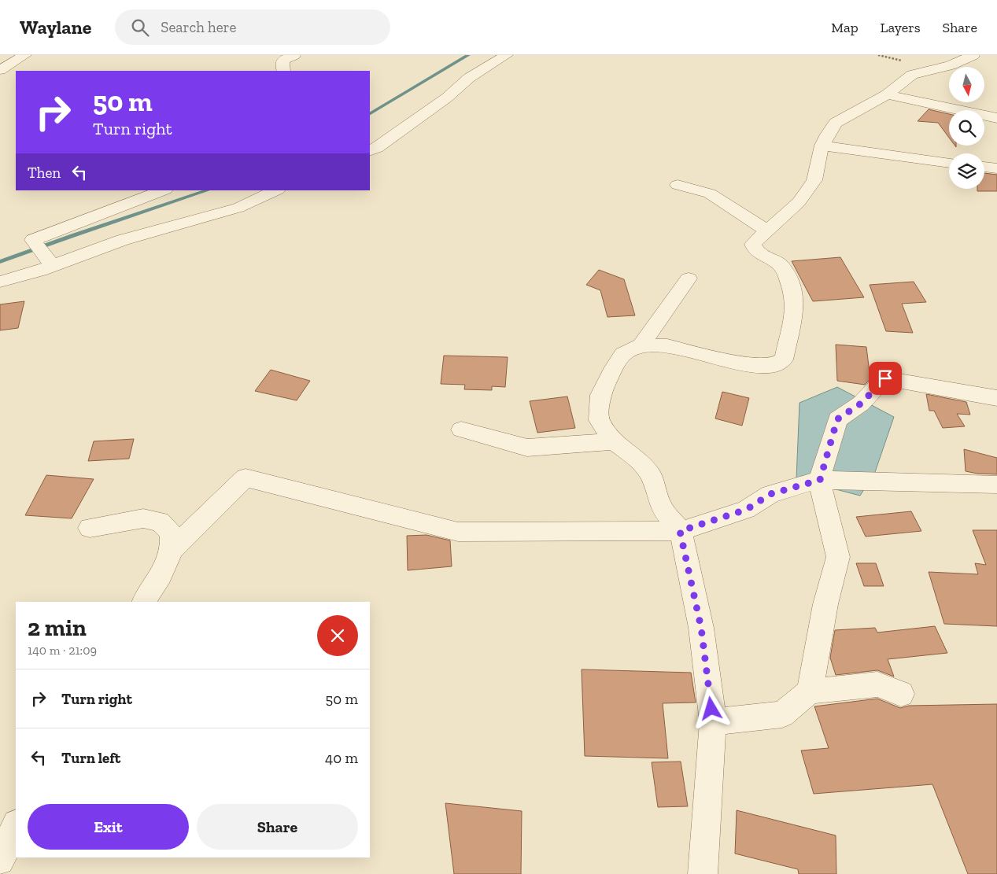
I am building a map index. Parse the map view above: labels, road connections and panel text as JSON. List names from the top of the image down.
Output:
{
  "north": "bottom",
  "page": {
    "header": "Waylane",
    "search": "Search here",
    "nav": ["Map", "Layers", "Share"],
    "turn": ["50 m", "Turn right"],
    "then": "Then",
    "heading": ["2 min", "140 m · 21:09"],
    "list": [
      {
        "name": "Turn right",
        "value": "50 m"
      },
      {
        "name": "Turn left",
        "value": "40 m"
      }
    ],
    "buttons": ["Exit", "Share"]
  }
}
